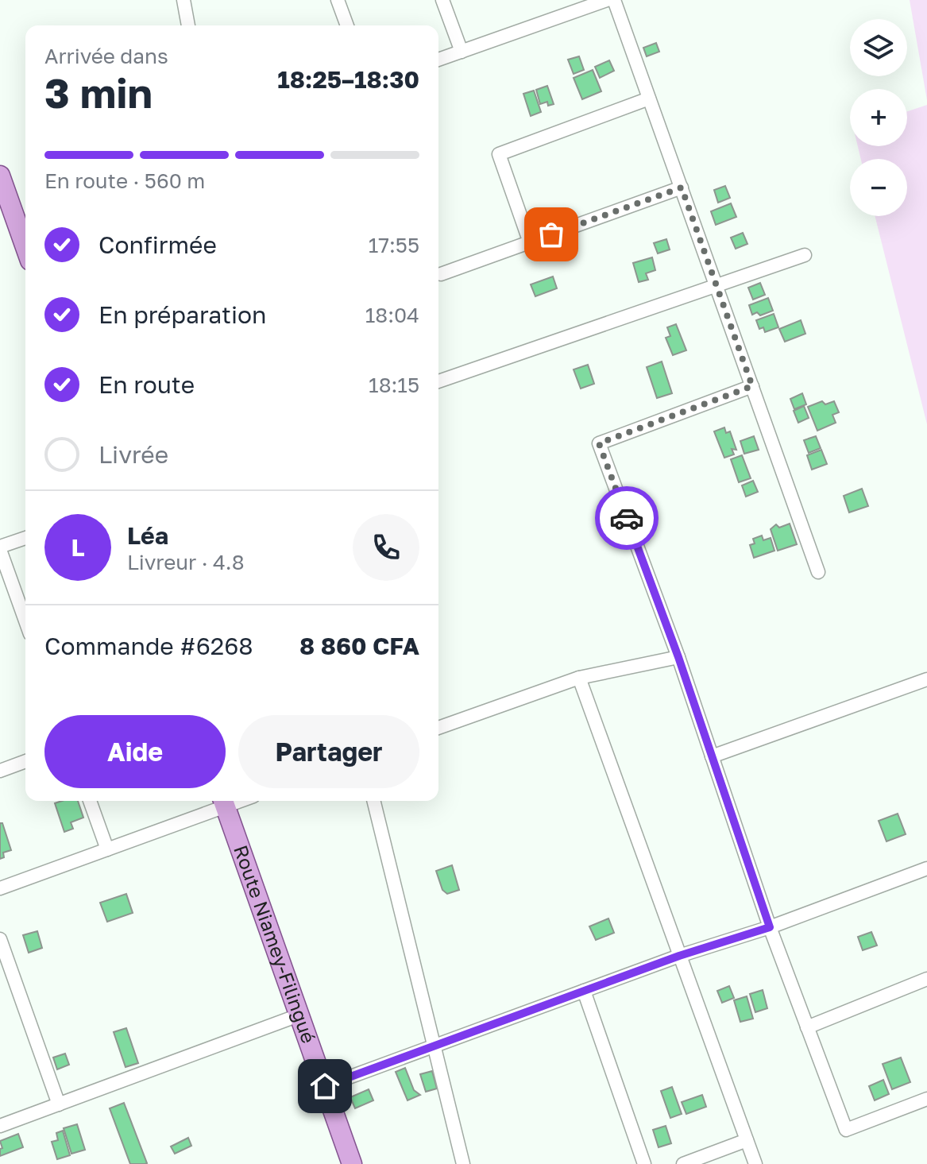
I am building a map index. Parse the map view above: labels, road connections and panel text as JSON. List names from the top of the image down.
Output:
{
  "streets": {
    "main road": ["Route Niamey-Filingué"]
  },
  "page": {
    "map_buttons": ["+", "−"],
    "heading": ["3 min", "Arrivée dans", "18:25–18:30"],
    "panel": [
      "Léa",
      "Livreur · 4.8",
      "Commande #6268",
      "8 860 CFA"
    ],
    "bar": "En route · 560 m",
    "list": [
      ["Confirmée", "17:55"],
      ["En préparation", "18:04"],
      ["En route", "18:15"],
      "Livrée"
    ],
    "round": "L",
    "buttons": ["Aide", "Partager"]
  }
}
